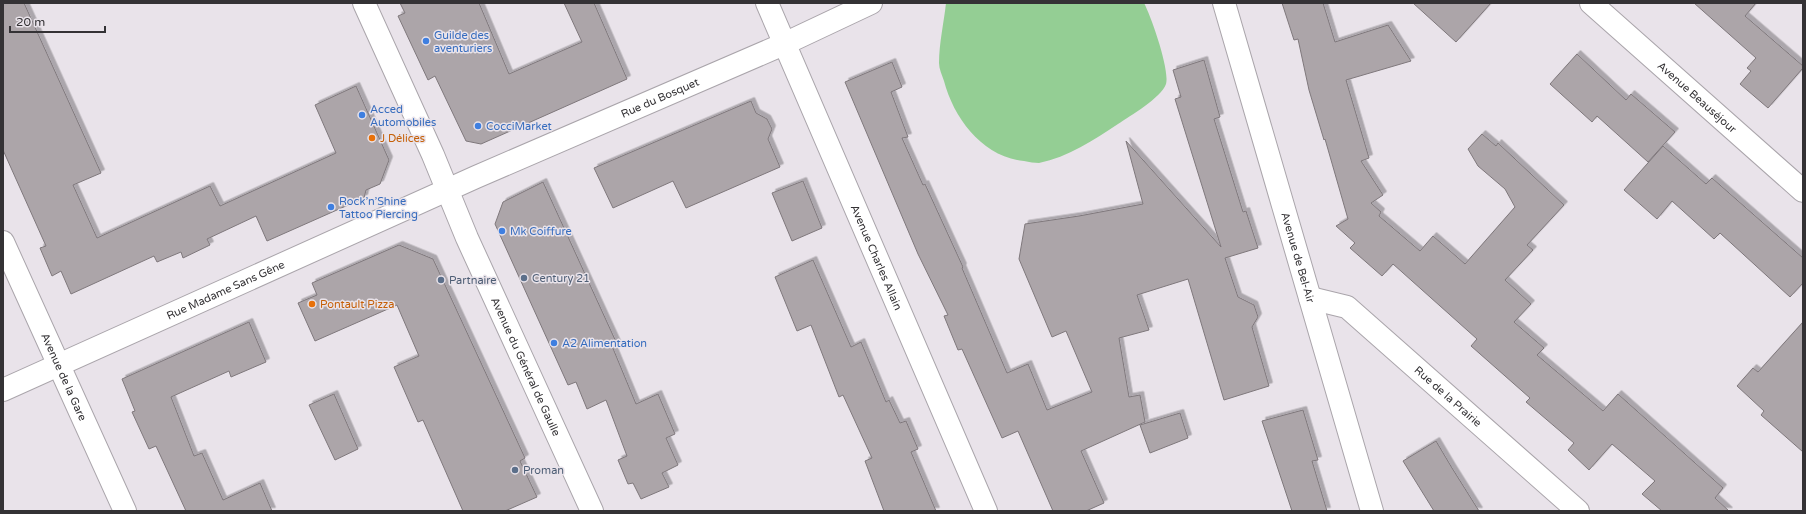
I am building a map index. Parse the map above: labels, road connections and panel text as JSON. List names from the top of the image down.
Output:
{
  "streets": {
    "street": [
      "Avenue Beauséjour",
      "Rue du Bosquet",
      "Avenue Charles Allain",
      "Avenue de Bel-Air",
      "Rue Madame Sans Gêne",
      "Avenue du Général de Gaulle",
      "Avenue de la Gare",
      "Rue de la Prairie"
    ]
  },
  "crossings": [
    ["Rue du Bosquet", "Avenue Charles Allain"],
    ["Rue du Bosquet", "Rue Madame Sans Gêne"],
    ["Rue du Bosquet", "Avenue du Général de Gaulle"],
    ["Avenue de Bel-Air", "Rue de la Prairie"],
    ["Rue Madame Sans Gêne", "Avenue du Général de Gaulle"],
    ["Rue Madame Sans Gêne", "Avenue de la Gare"]
  ],
  "places": [
    "Guilde des aventuriers",
    "Acced Automobiles",
    "CocciMarket",
    "J Délices",
    "Rock’n’Shine Tattoo Piercing",
    "Mk Coiffure",
    "Century 21",
    "Partnaire",
    "Pontault Pizza",
    "A2 Alimentation",
    "Proman"
  ],
  "scale_bar": "20 m"
}
